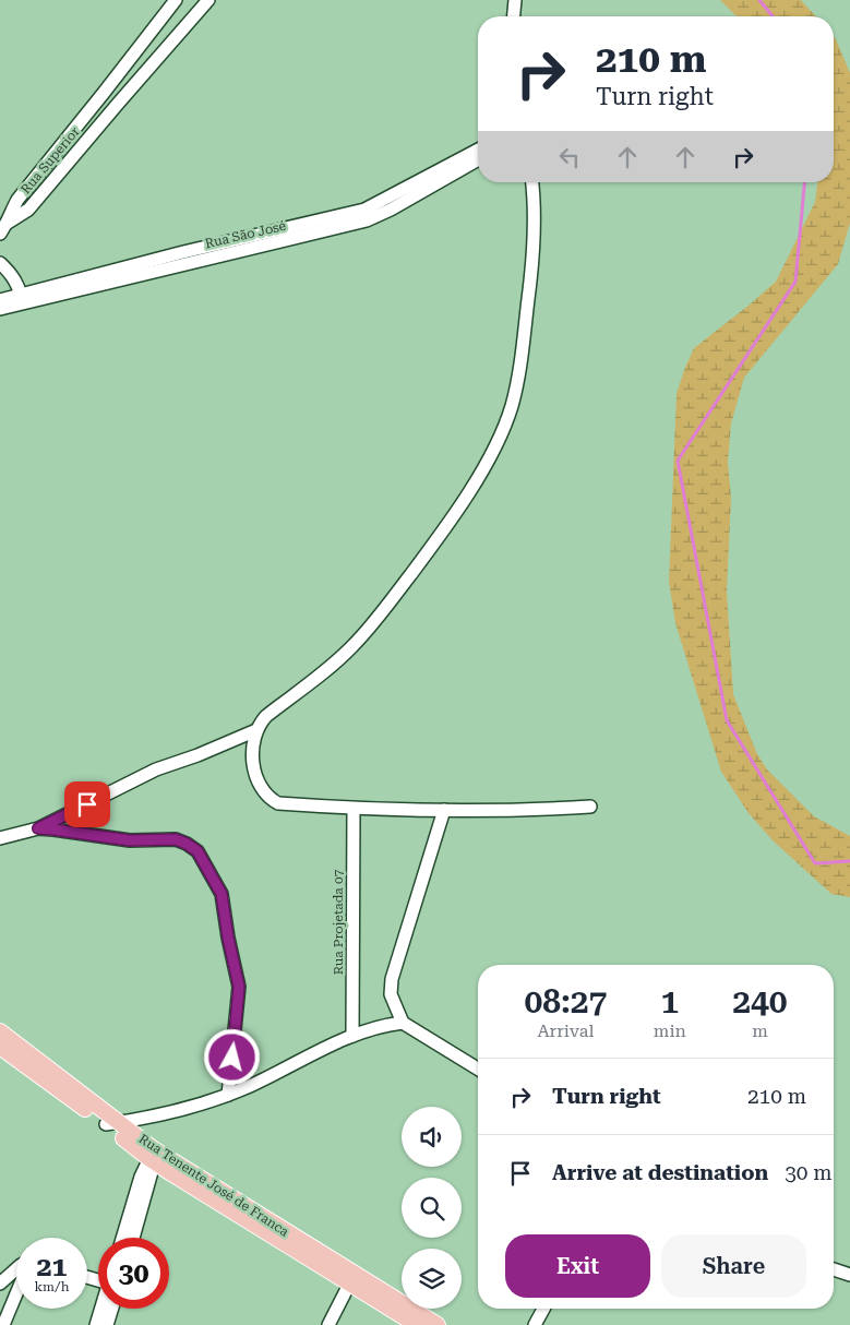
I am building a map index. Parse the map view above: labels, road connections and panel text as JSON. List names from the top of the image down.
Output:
{
  "streets": {
    "main road": ["Rua Tenente José de Franca"],
    "street": ["Rua Superior", "Rua São José", "Rua Projetada 07"]
  },
  "page": {
    "turn": ["210 m", "Turn right"],
    "eta": [
      "08:27",
      "Arrival",
      "1",
      "min",
      "240",
      "m"
    ],
    "list": [
      {
        "name": "Turn right",
        "value": "210 m"
      },
      {
        "name": "Arrive at destination",
        "value": "30 m"
      }
    ],
    "buttons": ["Exit", "Share"],
    "speed": "21 km/h",
    "limit": "30"
  }
}
